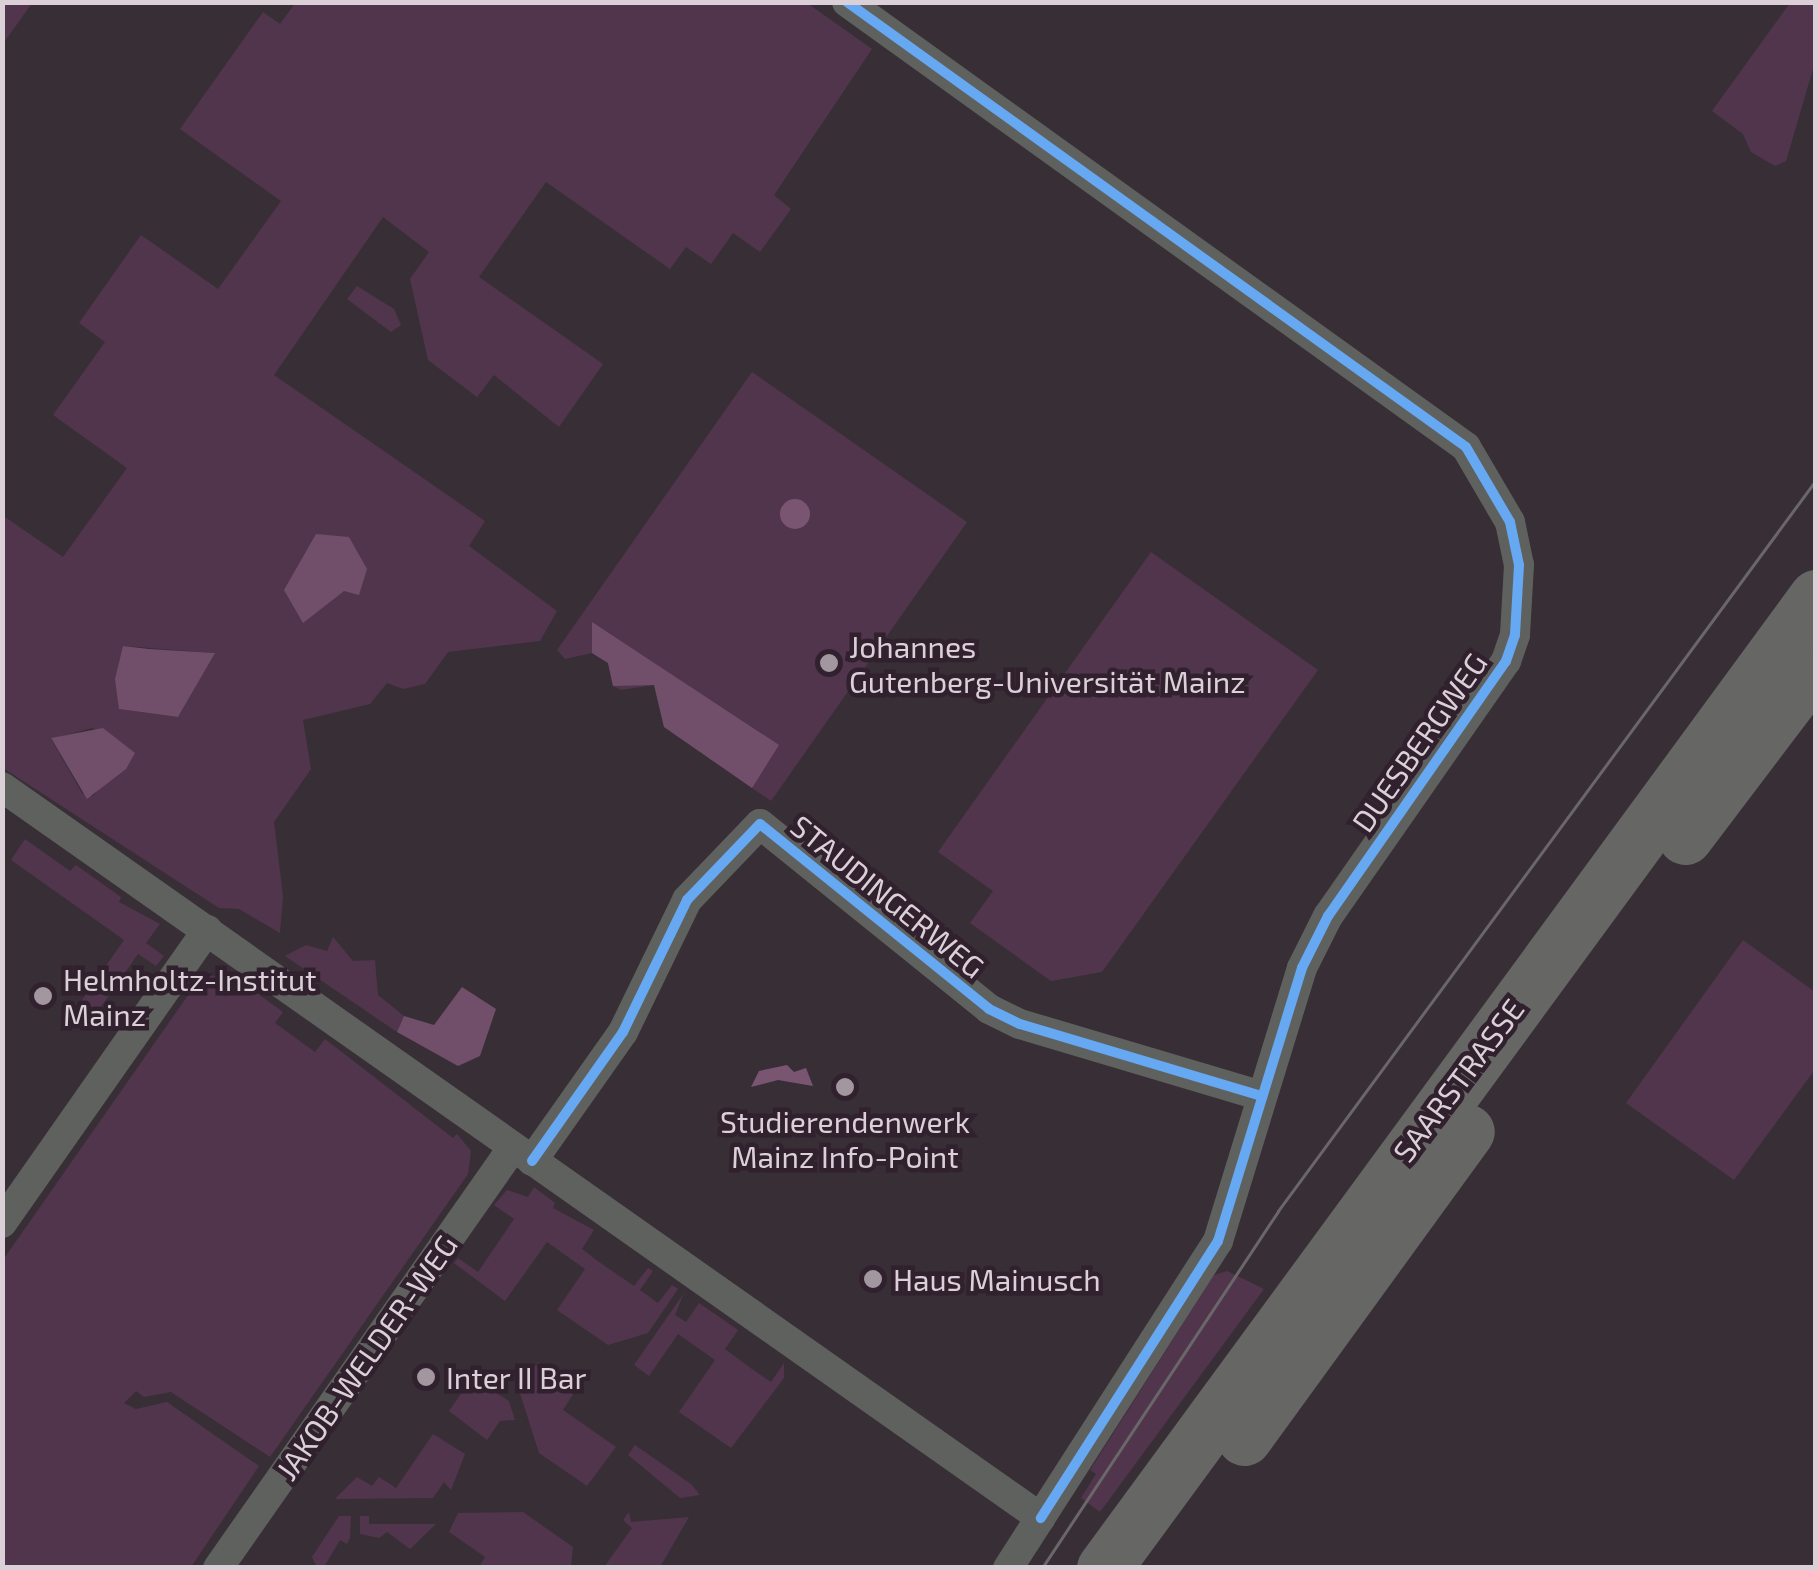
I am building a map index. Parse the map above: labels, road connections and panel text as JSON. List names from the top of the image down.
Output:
{
  "streets": {
    "highway": ["SAARSTRASSE"],
    "street": ["DUESBERGWEG", "STAUDINGERWEG", "JAKOB-WELDER-WEG"]
  },
  "crossings": [
    ["DUESBERGWEG", "STAUDINGERWEG"],
    ["STAUDINGERWEG", "JAKOB-WELDER-WEG"]
  ],
  "places": [
    "Johannes Gutenberg-Universität Mainz",
    "Helmholtz-Institut Mainz",
    "Studierendenwerk Mainz Info-Point",
    "Haus Mainusch",
    "Inter II Bar"
  ]
}
